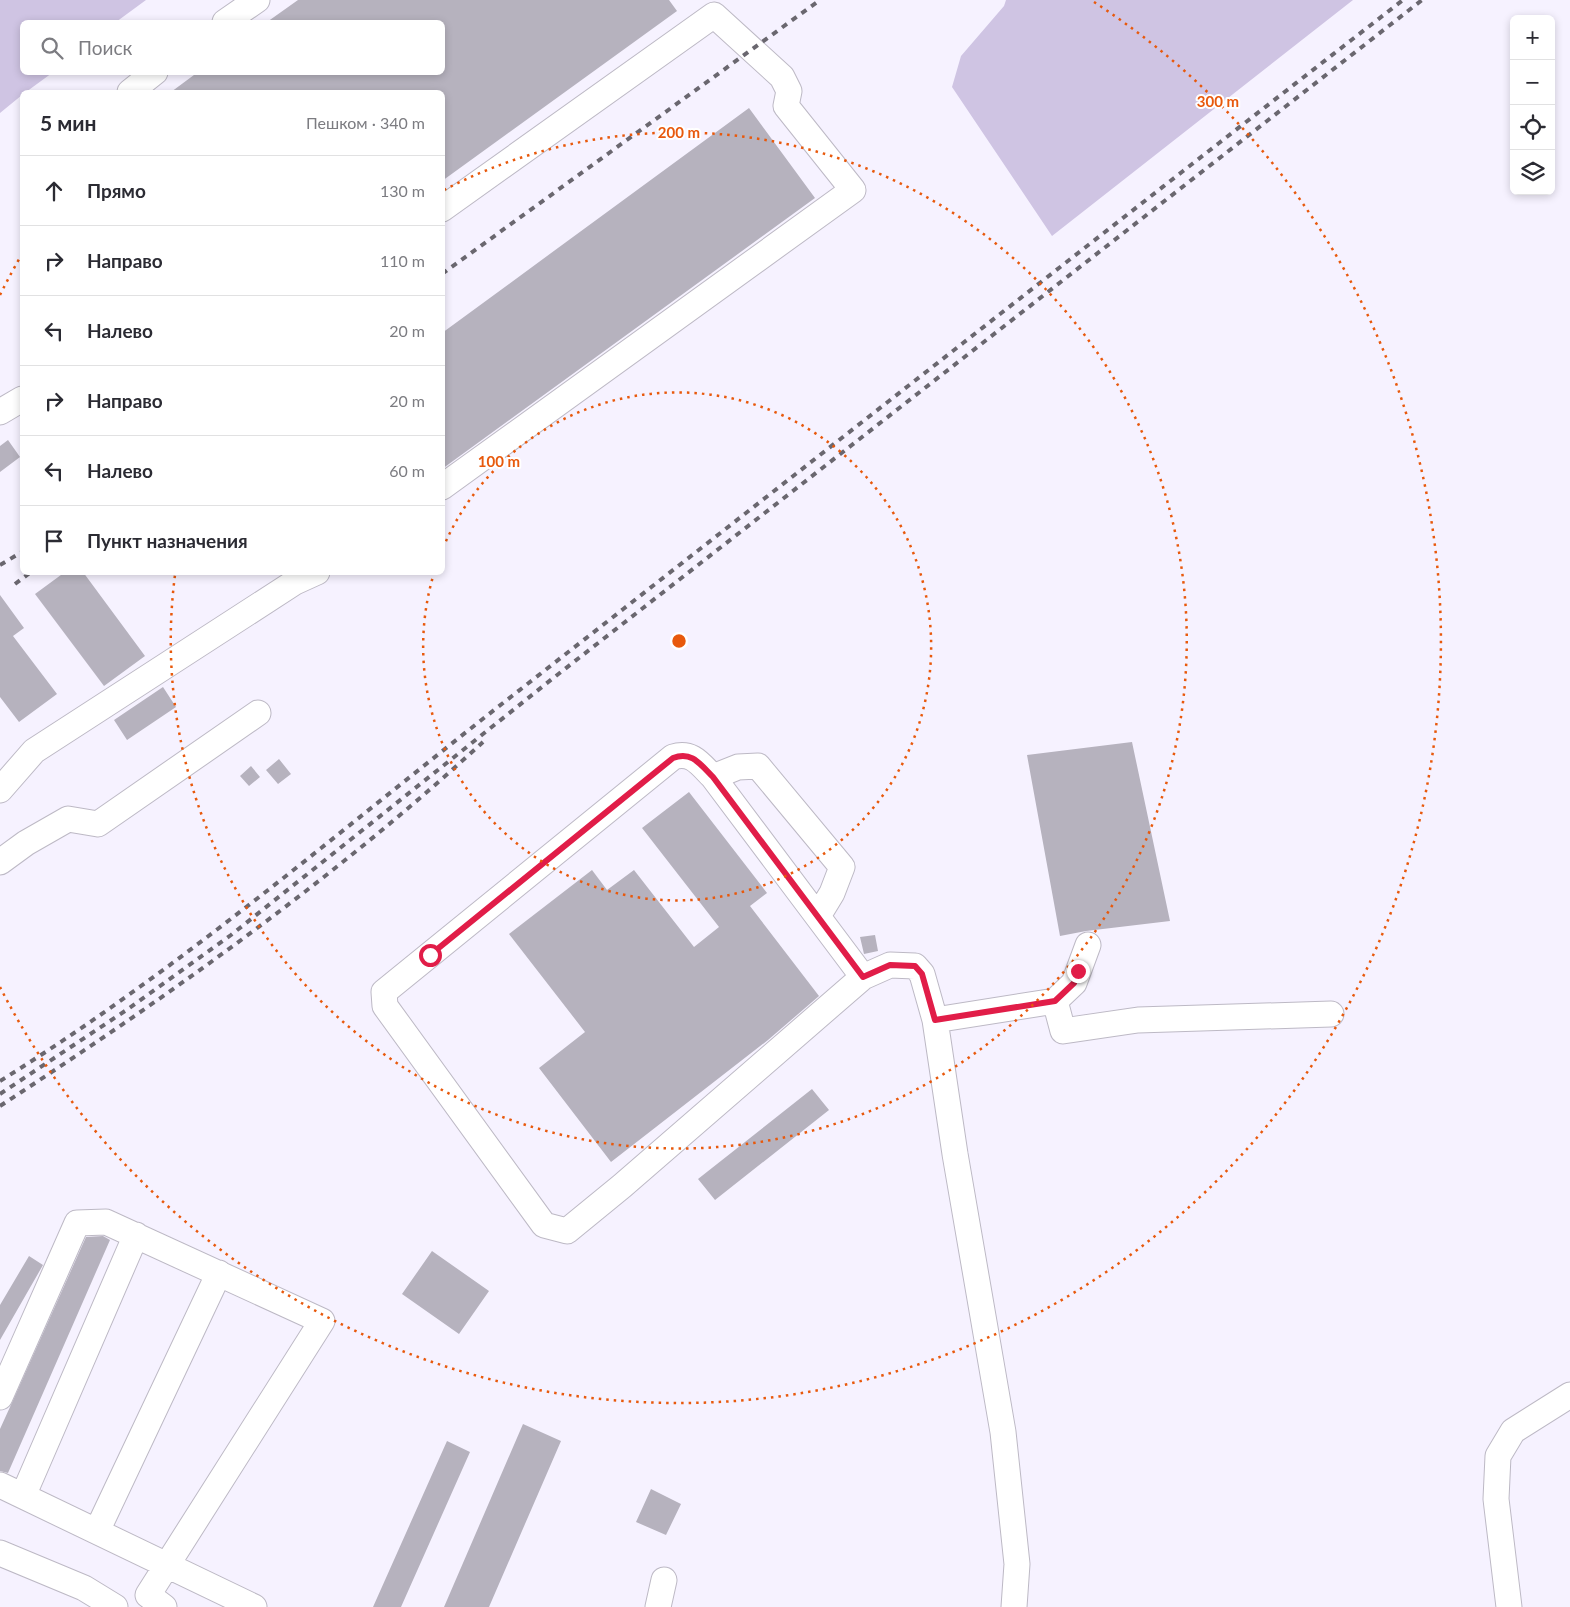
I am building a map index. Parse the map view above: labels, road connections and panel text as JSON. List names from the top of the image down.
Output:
{
  "page": {
    "map_buttons": ["+", "−"],
    "search": "Поиск",
    "heading": ["5 мин", "Пешком · 340 m"],
    "list": [
      ["Прямо", "130 m"],
      ["Направо", "110 m"],
      ["Налево", "20 m"],
      ["Направо", "20 m"],
      ["Налево", "60 m"],
      "Пункт назначения"
    ]
  },
  "rings": ["300 m", "200 m", "100 m"]
}
